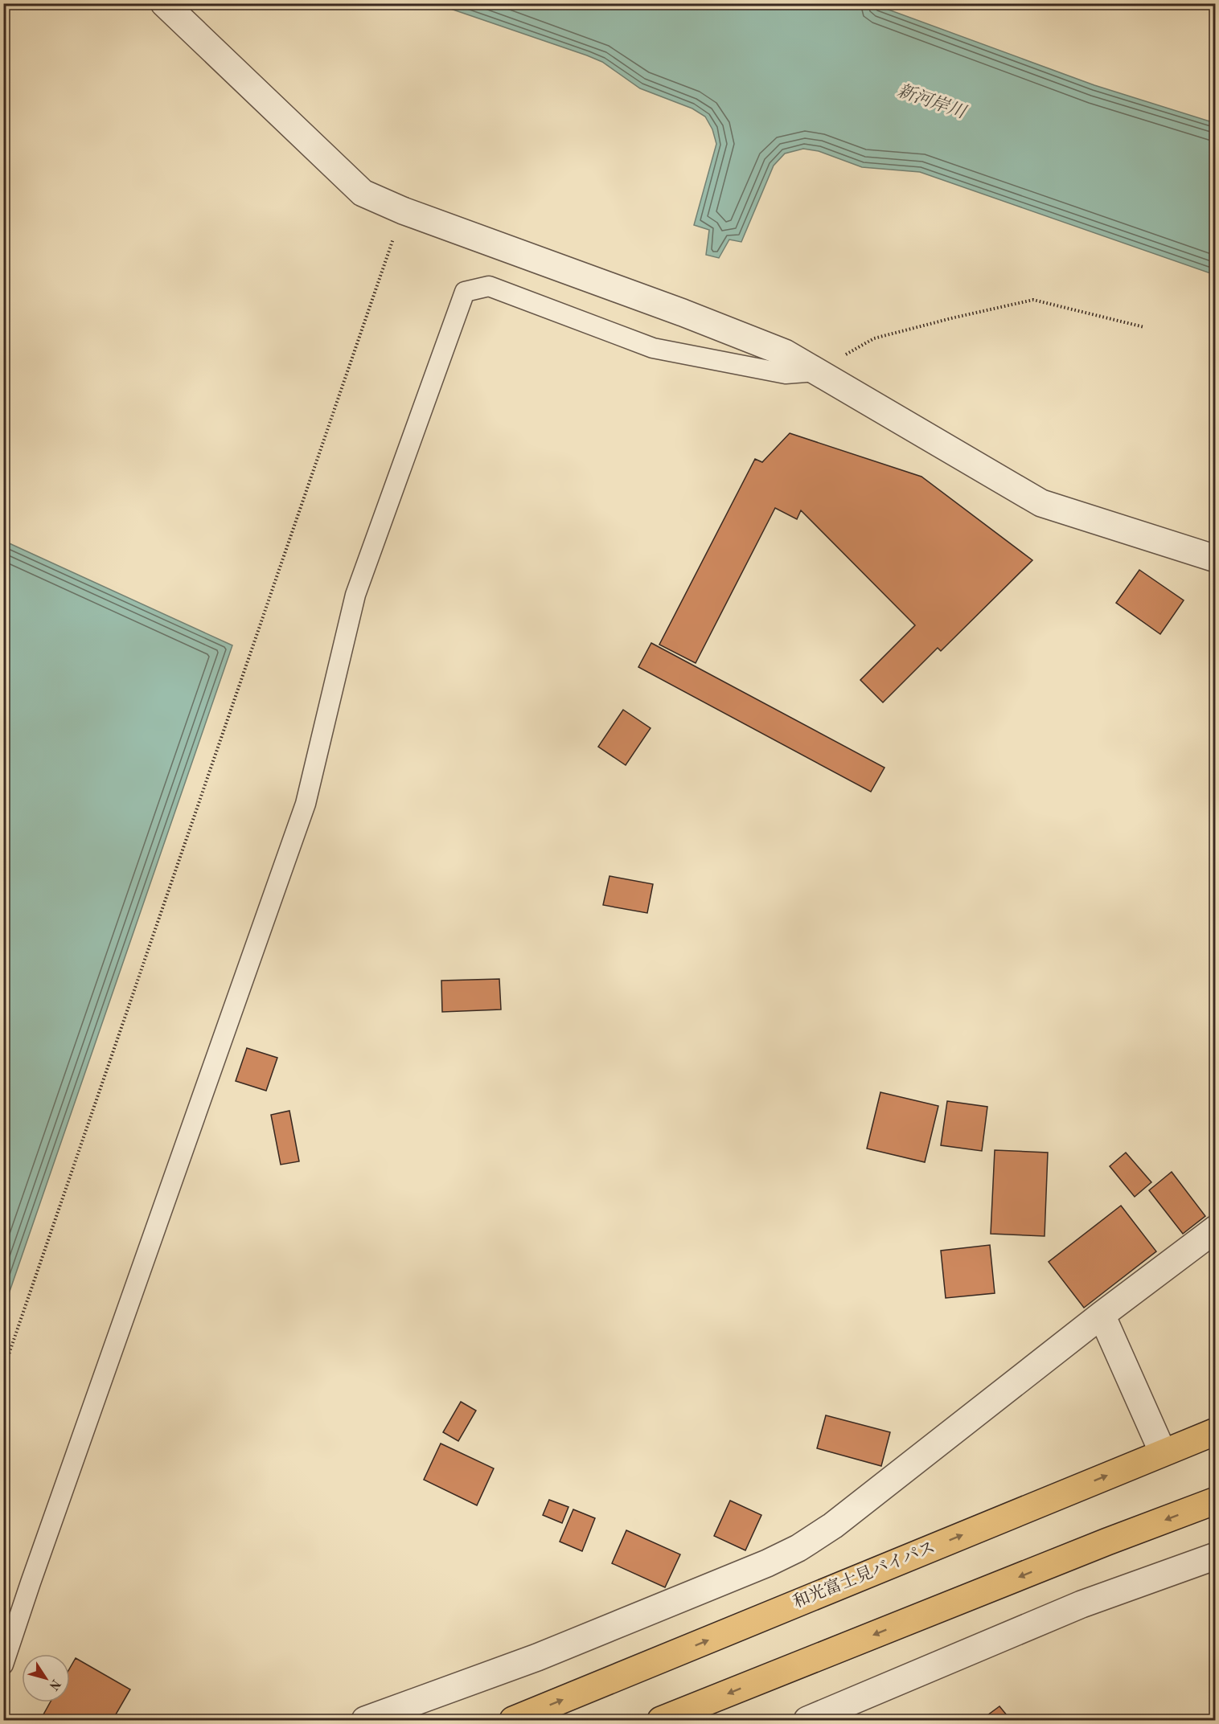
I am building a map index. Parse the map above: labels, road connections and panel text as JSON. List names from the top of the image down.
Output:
{
  "streets": {
    "highway": ["和光富士見バイパス"]
  },
  "water": ["新河岸川"],
  "north": "bottom right"
}
